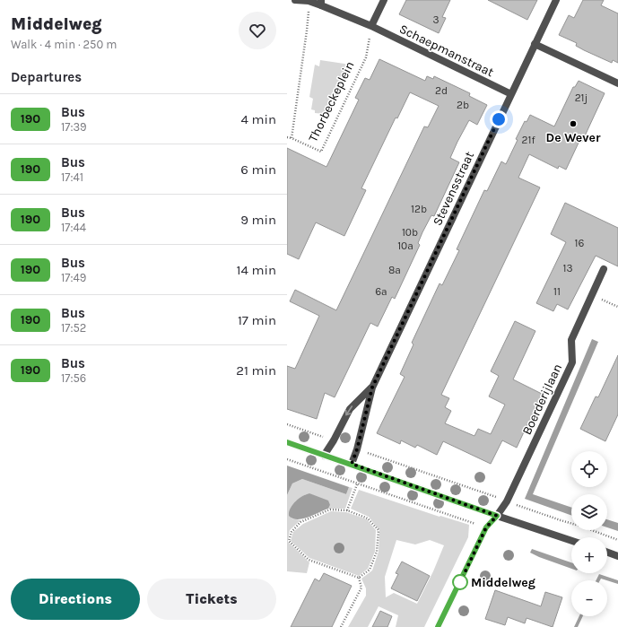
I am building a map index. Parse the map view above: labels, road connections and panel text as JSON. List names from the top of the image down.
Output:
{
  "streets": {
    "street": ["Schaepmanstraat", "Stevensstraat", "Boerderijlaan"],
    "path": ["Thorbeckeplein"]
  },
  "crossings": [
    ["Schaepmanstraat", "Thorbeckeplein"],
    ["Schaepmanstraat", "Stevensstraat"]
  ],
  "places": ["De Wever", "Middelweg"],
  "lines": ["bus line 190"],
  "house_numbers": [
    "3",
    "2d",
    "21j",
    "2b",
    "21f",
    "12b",
    "10b",
    "16",
    "10a",
    "13",
    "8a",
    "6a",
    "11"
  ],
  "page": {
    "heading": [
      ["Middelweg", "Walk · 4 min · 250 m"],
      "Departures"
    ],
    "list": [
      {
        "mark": "190",
        "name": "Bus",
        "note": "17:39",
        "value": "4 min"
      },
      {
        "mark": "190",
        "name": "Bus",
        "note": "17:41",
        "value": "6 min"
      },
      {
        "mark": "190",
        "name": "Bus",
        "note": "17:44",
        "value": "9 min"
      },
      {
        "mark": "190",
        "name": "Bus",
        "note": "17:49",
        "value": "14 min"
      },
      {
        "mark": "190",
        "name": "Bus",
        "note": "17:52",
        "value": "17 min"
      },
      {
        "mark": "190",
        "name": "Bus",
        "note": "17:56",
        "value": "21 min"
      }
    ],
    "map_buttons": ["+", "−"],
    "buttons": ["Directions", "Tickets"]
  }
}
